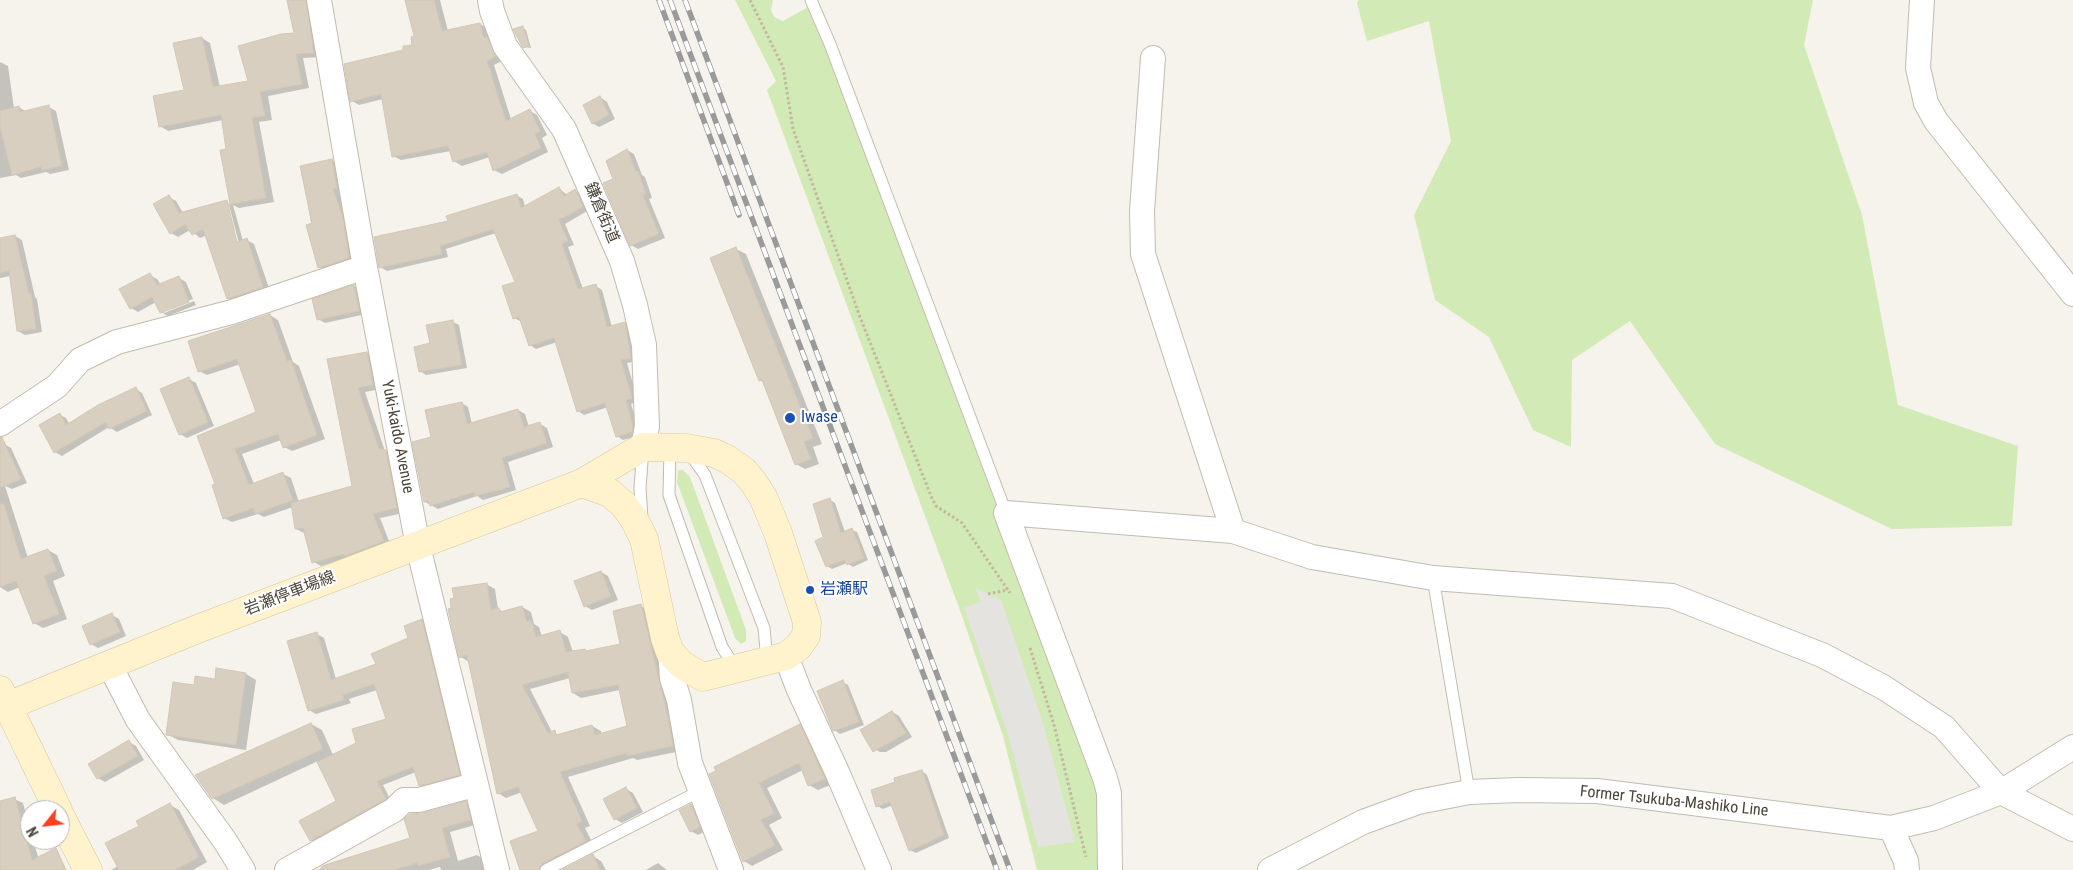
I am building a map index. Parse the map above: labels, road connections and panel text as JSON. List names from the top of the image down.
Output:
{
  "streets": {
    "street": [
      "鎌倉街道",
      "Yuki-kaido Avenue",
      "岩瀬停車場線",
      "Former Tsukuba-Mashiko Line"
    ]
  },
  "crossings": [
    ["鎌倉街道", "岩瀬停車場線"],
    ["Yuki-kaido Avenue", "岩瀬停車場線"]
  ],
  "places": ["Iwase", "岩瀬駅"],
  "north": "bottom left"
}
